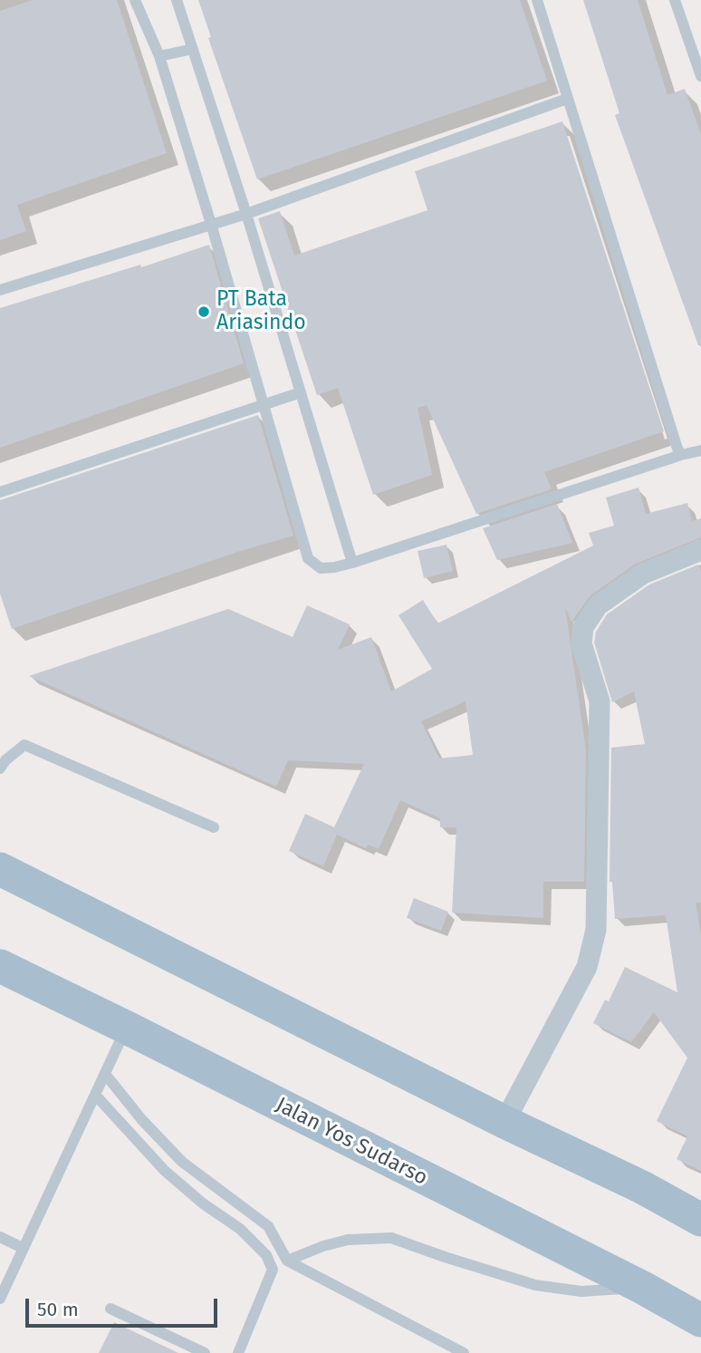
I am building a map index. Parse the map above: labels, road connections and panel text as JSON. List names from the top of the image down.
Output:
{
  "streets": {
    "main road": ["Jalan Yos Sudarso"]
  },
  "places": ["PT Bata Ariasindo"],
  "scale_bar": "50 m"
}
